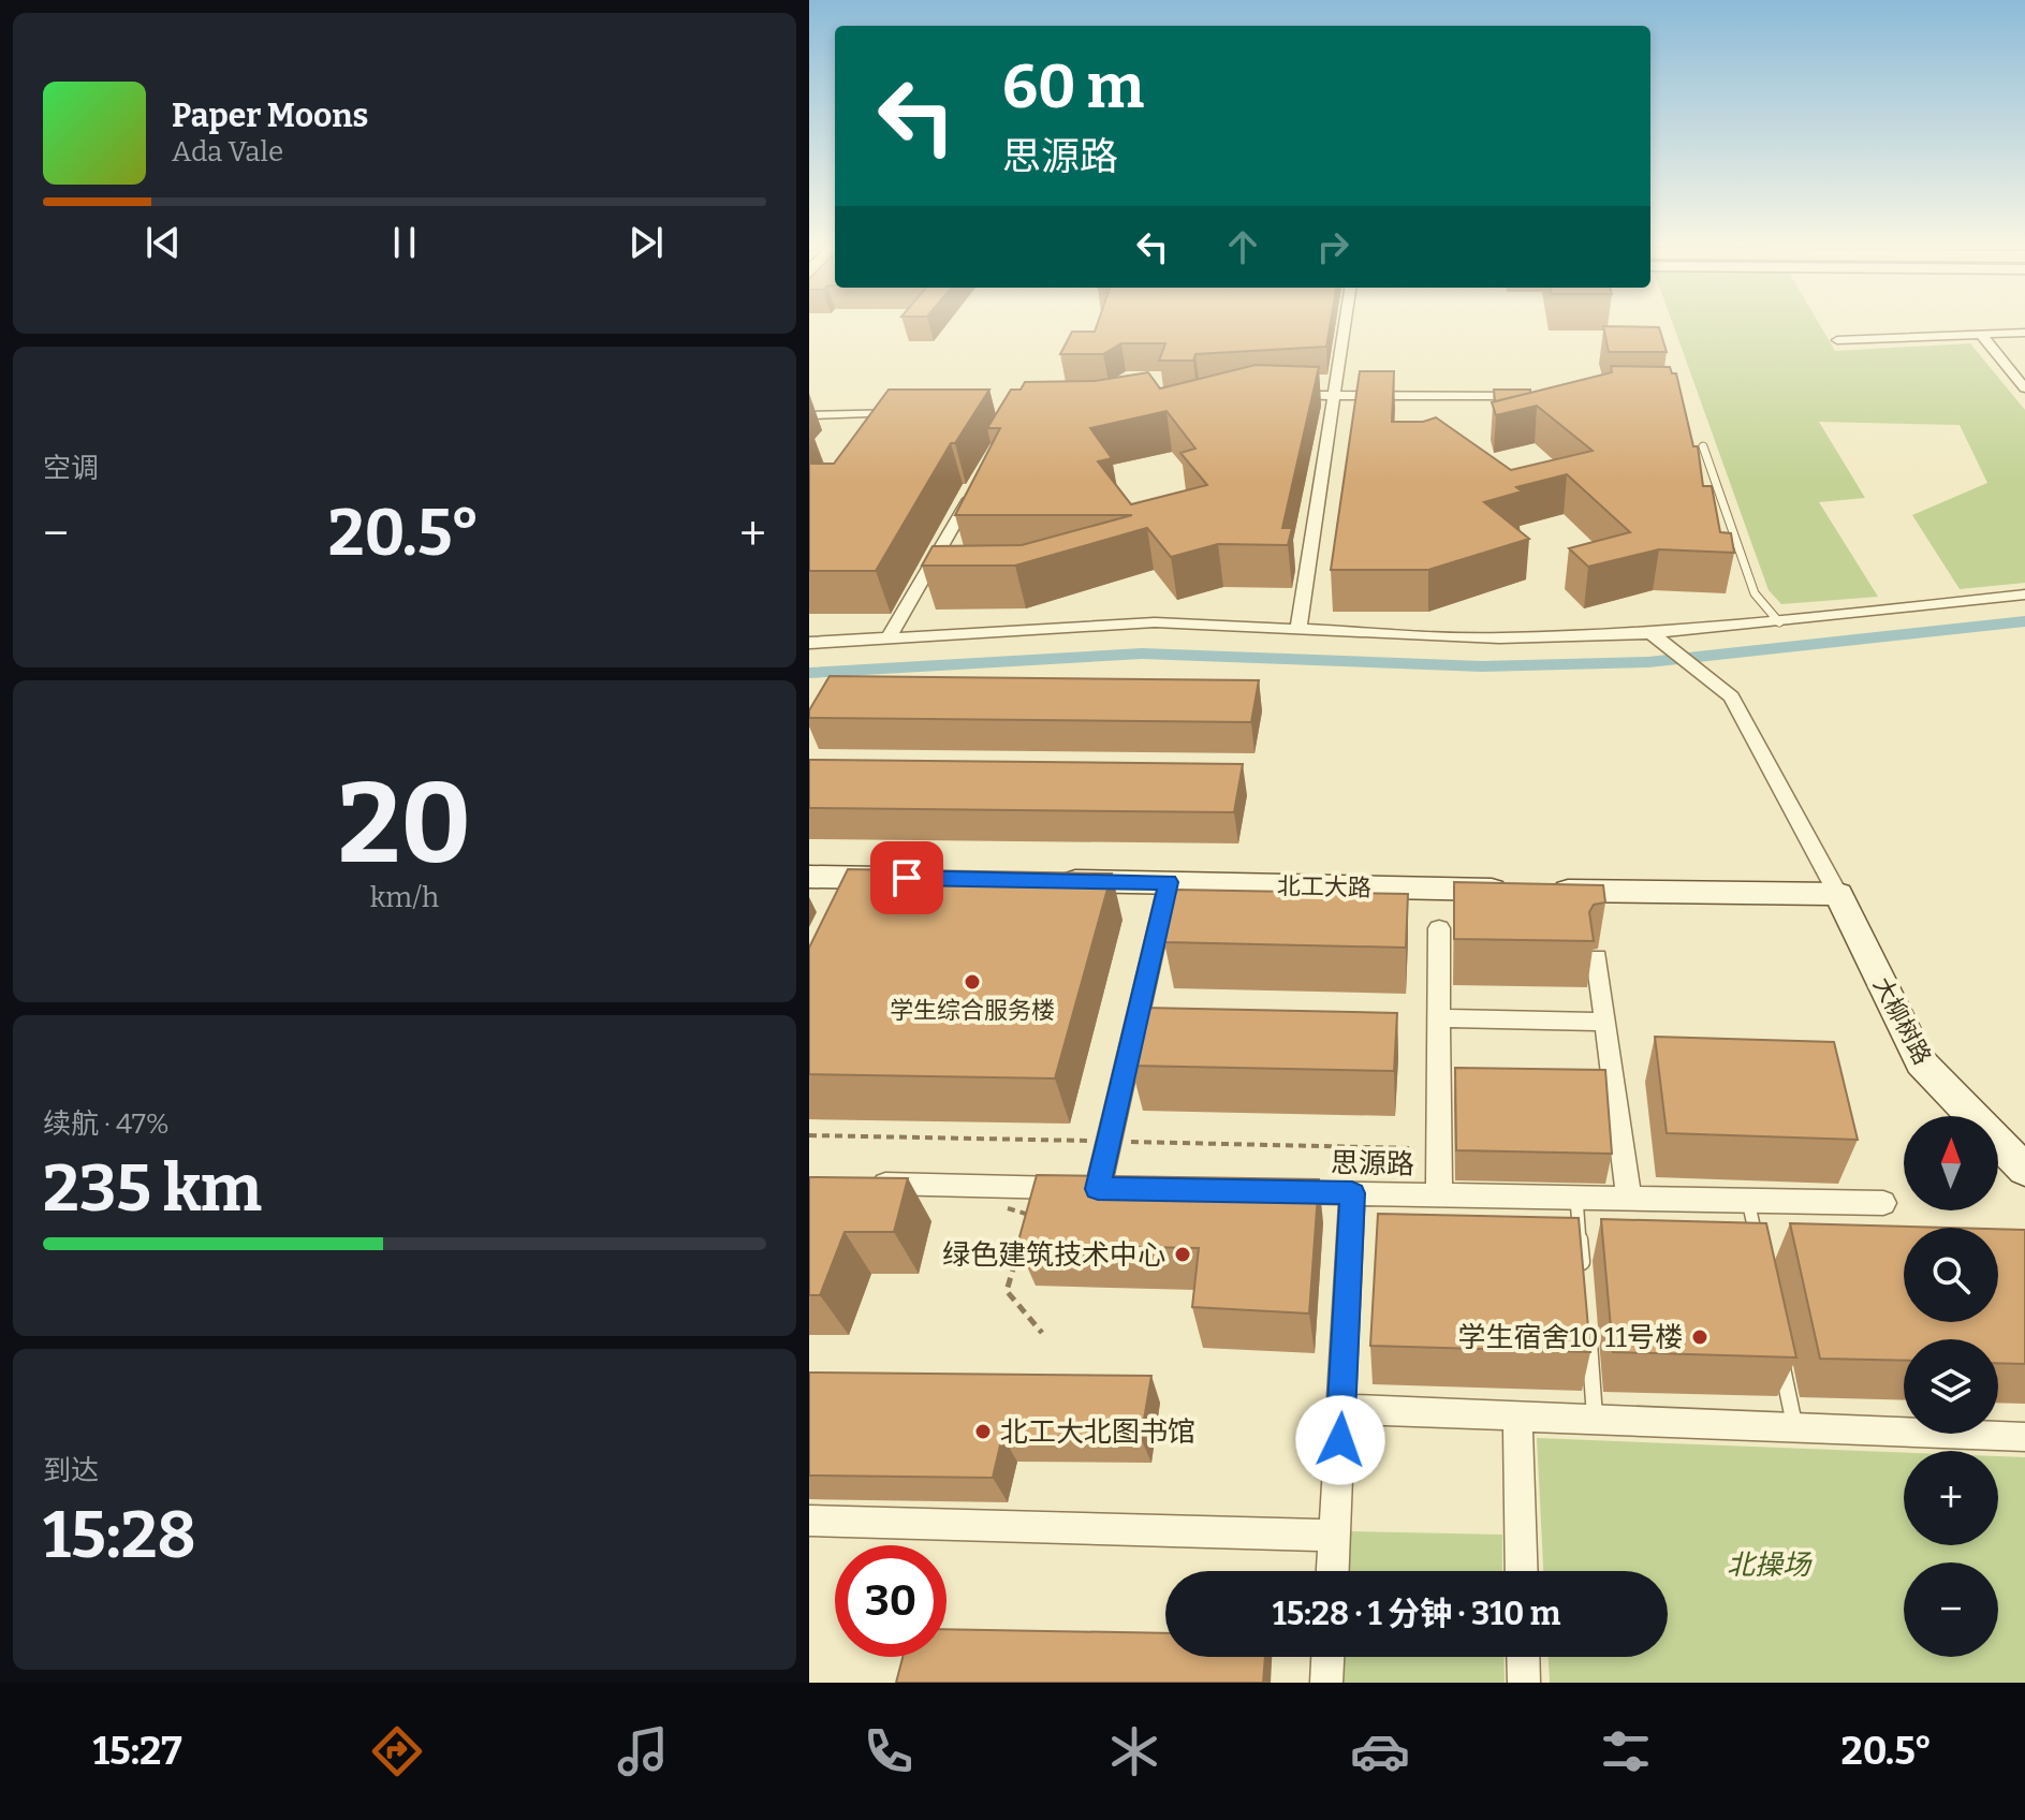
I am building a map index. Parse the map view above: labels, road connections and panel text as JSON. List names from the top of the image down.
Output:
{
  "streets": {
    "street": ["北工大路", "大柳树路", "思源路"]
  },
  "crossings": [
    ["北工大路", "大柳树路"]
  ],
  "parks": ["北操场"],
  "places": [
    "学生综合服务楼",
    "绿色建筑技术中心",
    "学生宿舍10 11号楼",
    "北工大北图书馆"
  ],
  "north": "top",
  "page": {
    "turn": ["60 m", "思源路"],
    "song": ["Paper Moons", "Ada Vale"],
    "tile": [
      "空调",
      ["20", "km/h"],
      ["续航 · 47%", "235 km"],
      ["到达", "15:28"]
    ],
    "heat": ["−", "20.5°", "+"],
    "map_buttons": ["+", "−"],
    "limit": "30",
    "trip": "15:28 · 1 分钟 · 310 m",
    "tabs": ["15:27", "20.5°"]
  }
}
